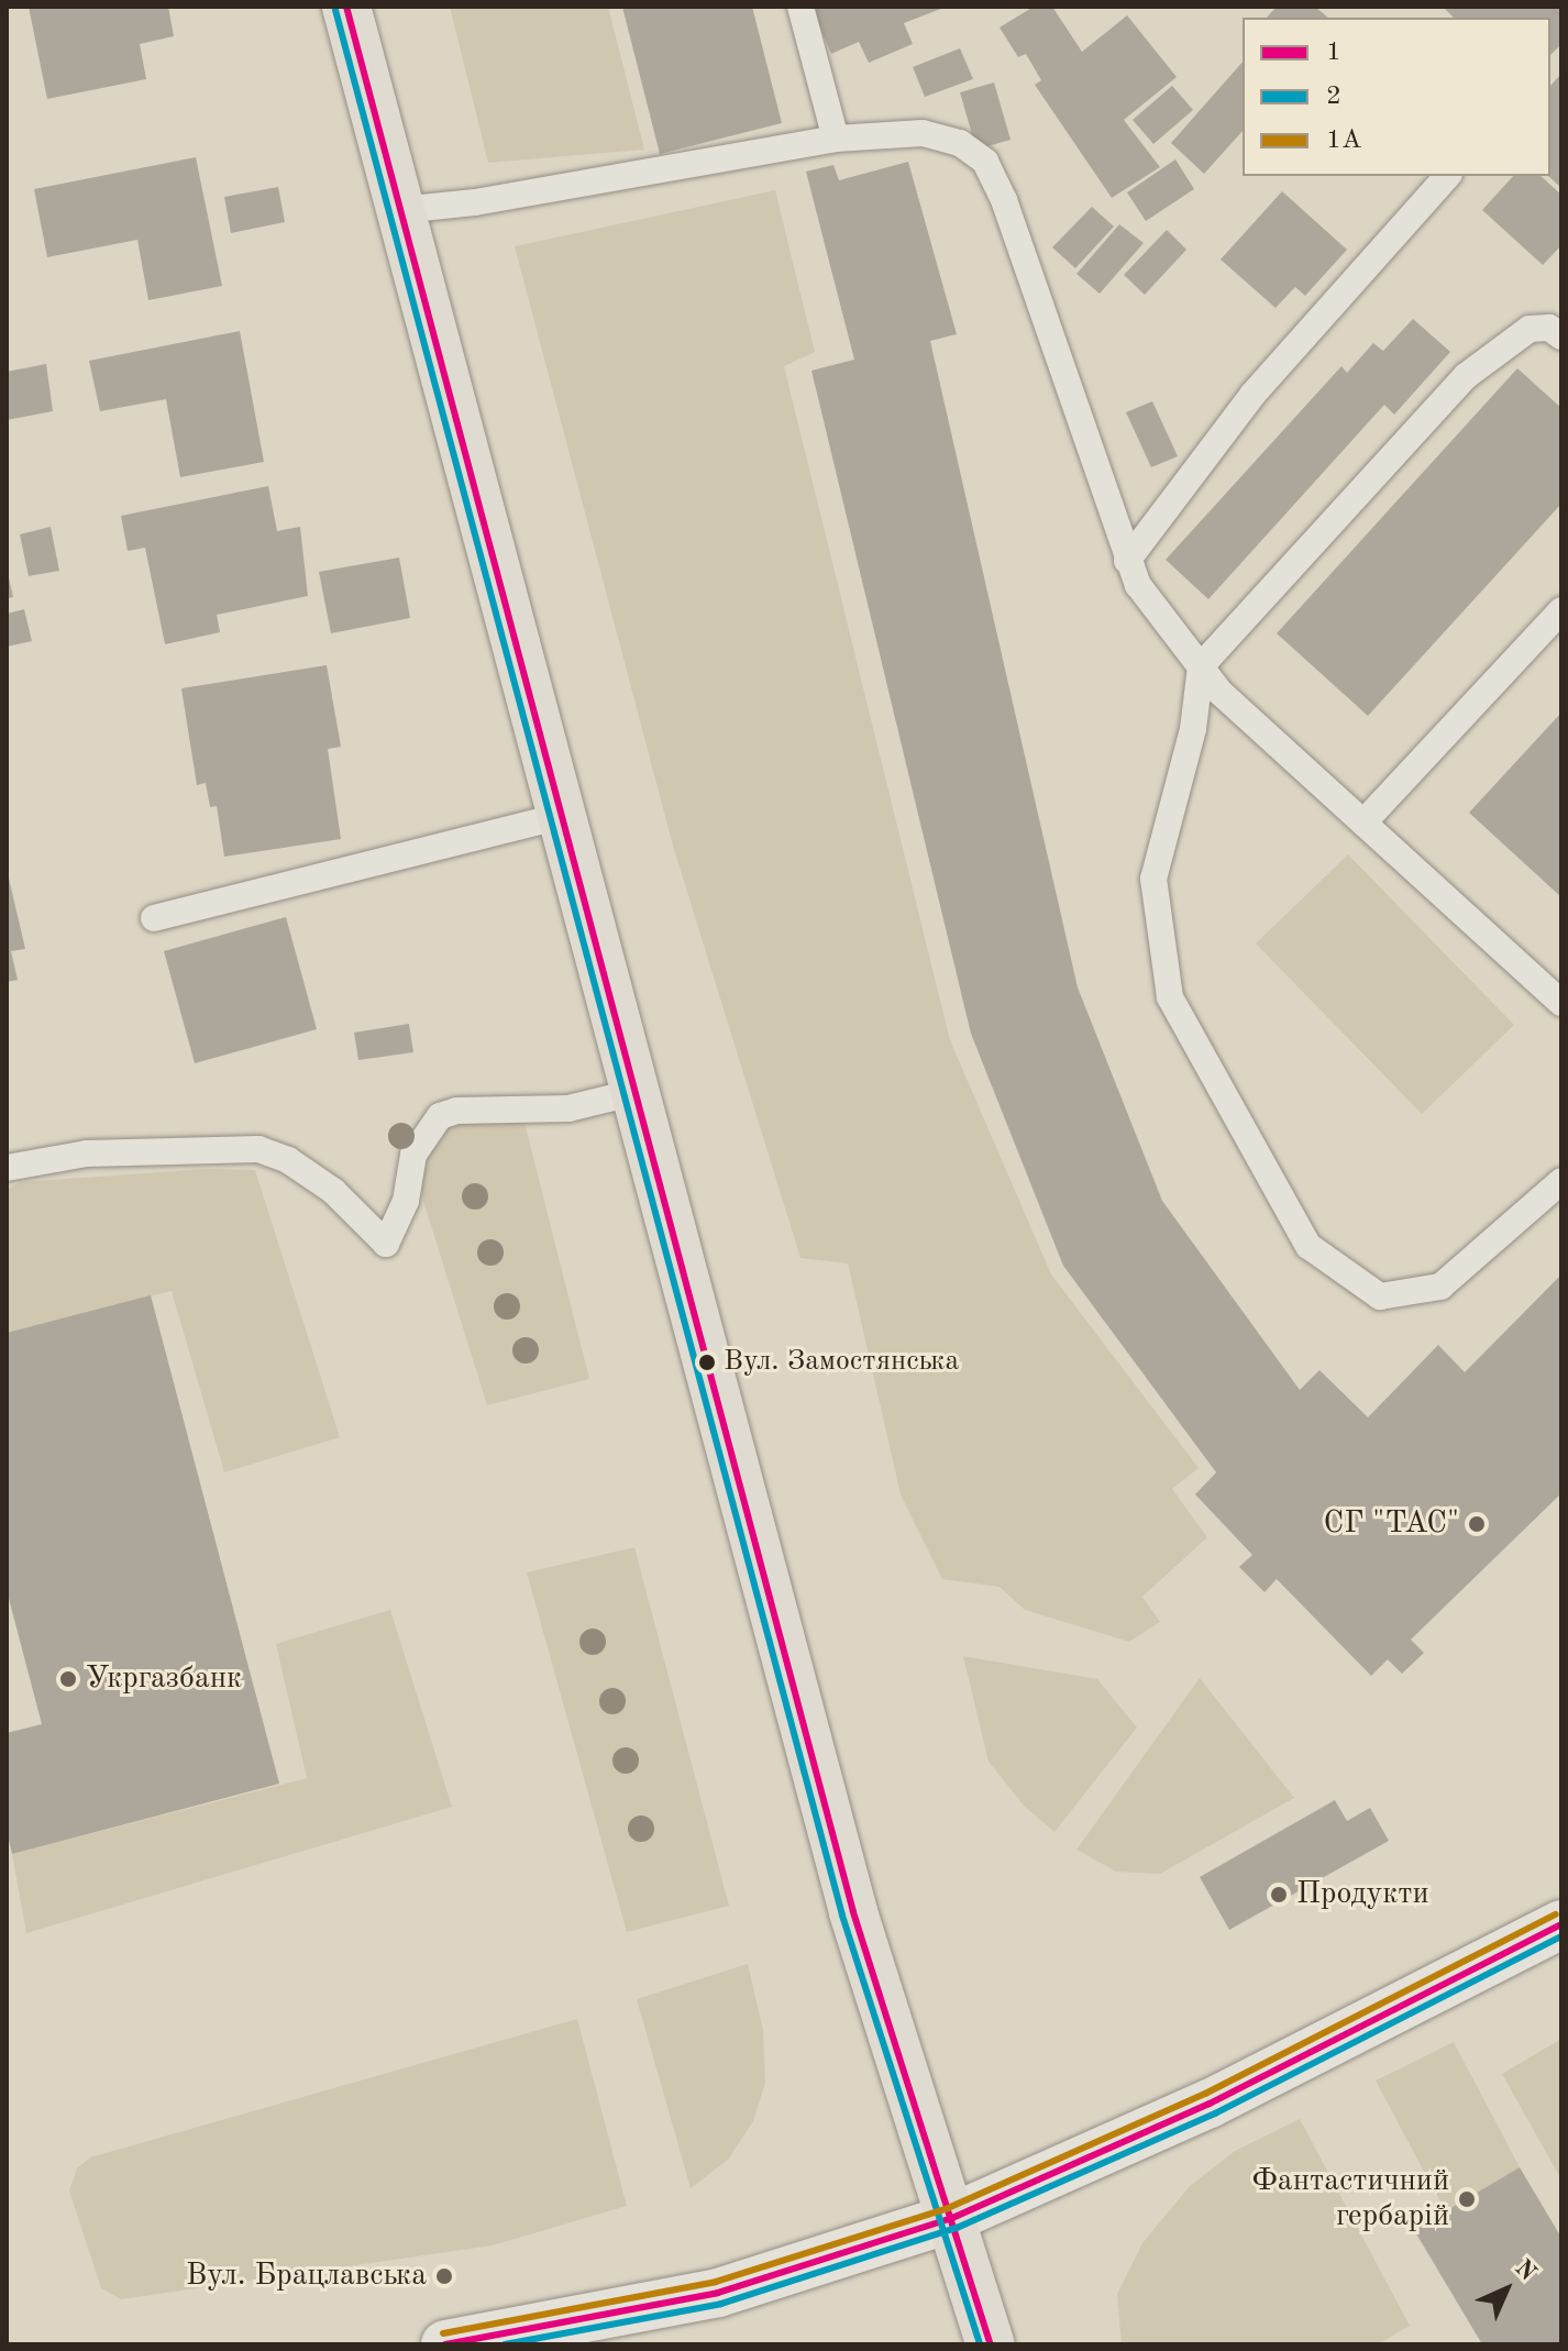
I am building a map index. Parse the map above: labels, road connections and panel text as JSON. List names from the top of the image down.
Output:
{
  "places": [
    "Вул. Замостянська",
    "СГ \"ТАС\"",
    "Укргазбанк",
    "Продукти",
    "Фантастичний гербарій",
    "Вул. Брацлавська"
  ],
  "lines": ["transit line 1", "transit line 2", "transit line 1А"],
  "legend": ["1", "2", "1А"],
  "north": "top right"
}
